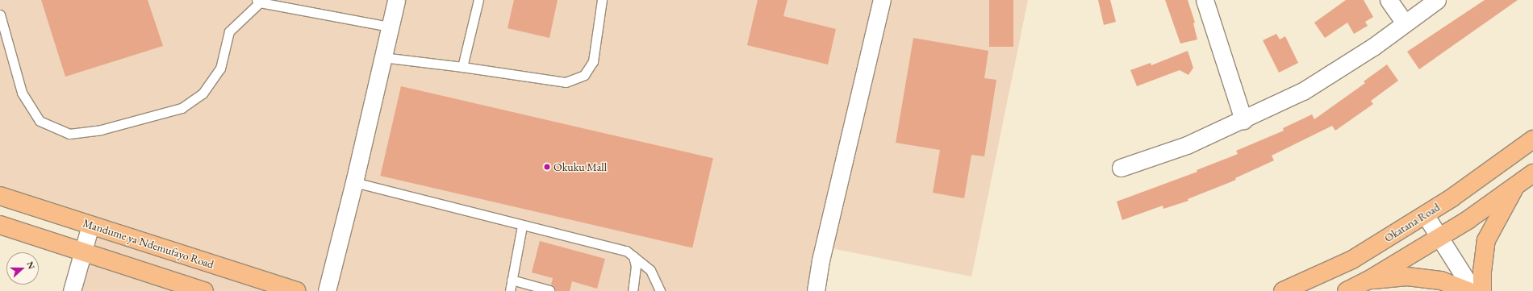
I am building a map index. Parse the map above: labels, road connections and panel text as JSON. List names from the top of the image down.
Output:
{
  "streets": {
    "main road": ["Okatana Road", "Mandume ya Ndemufayo Road"]
  },
  "places": ["Okuku Mall"],
  "north": "right"
}
